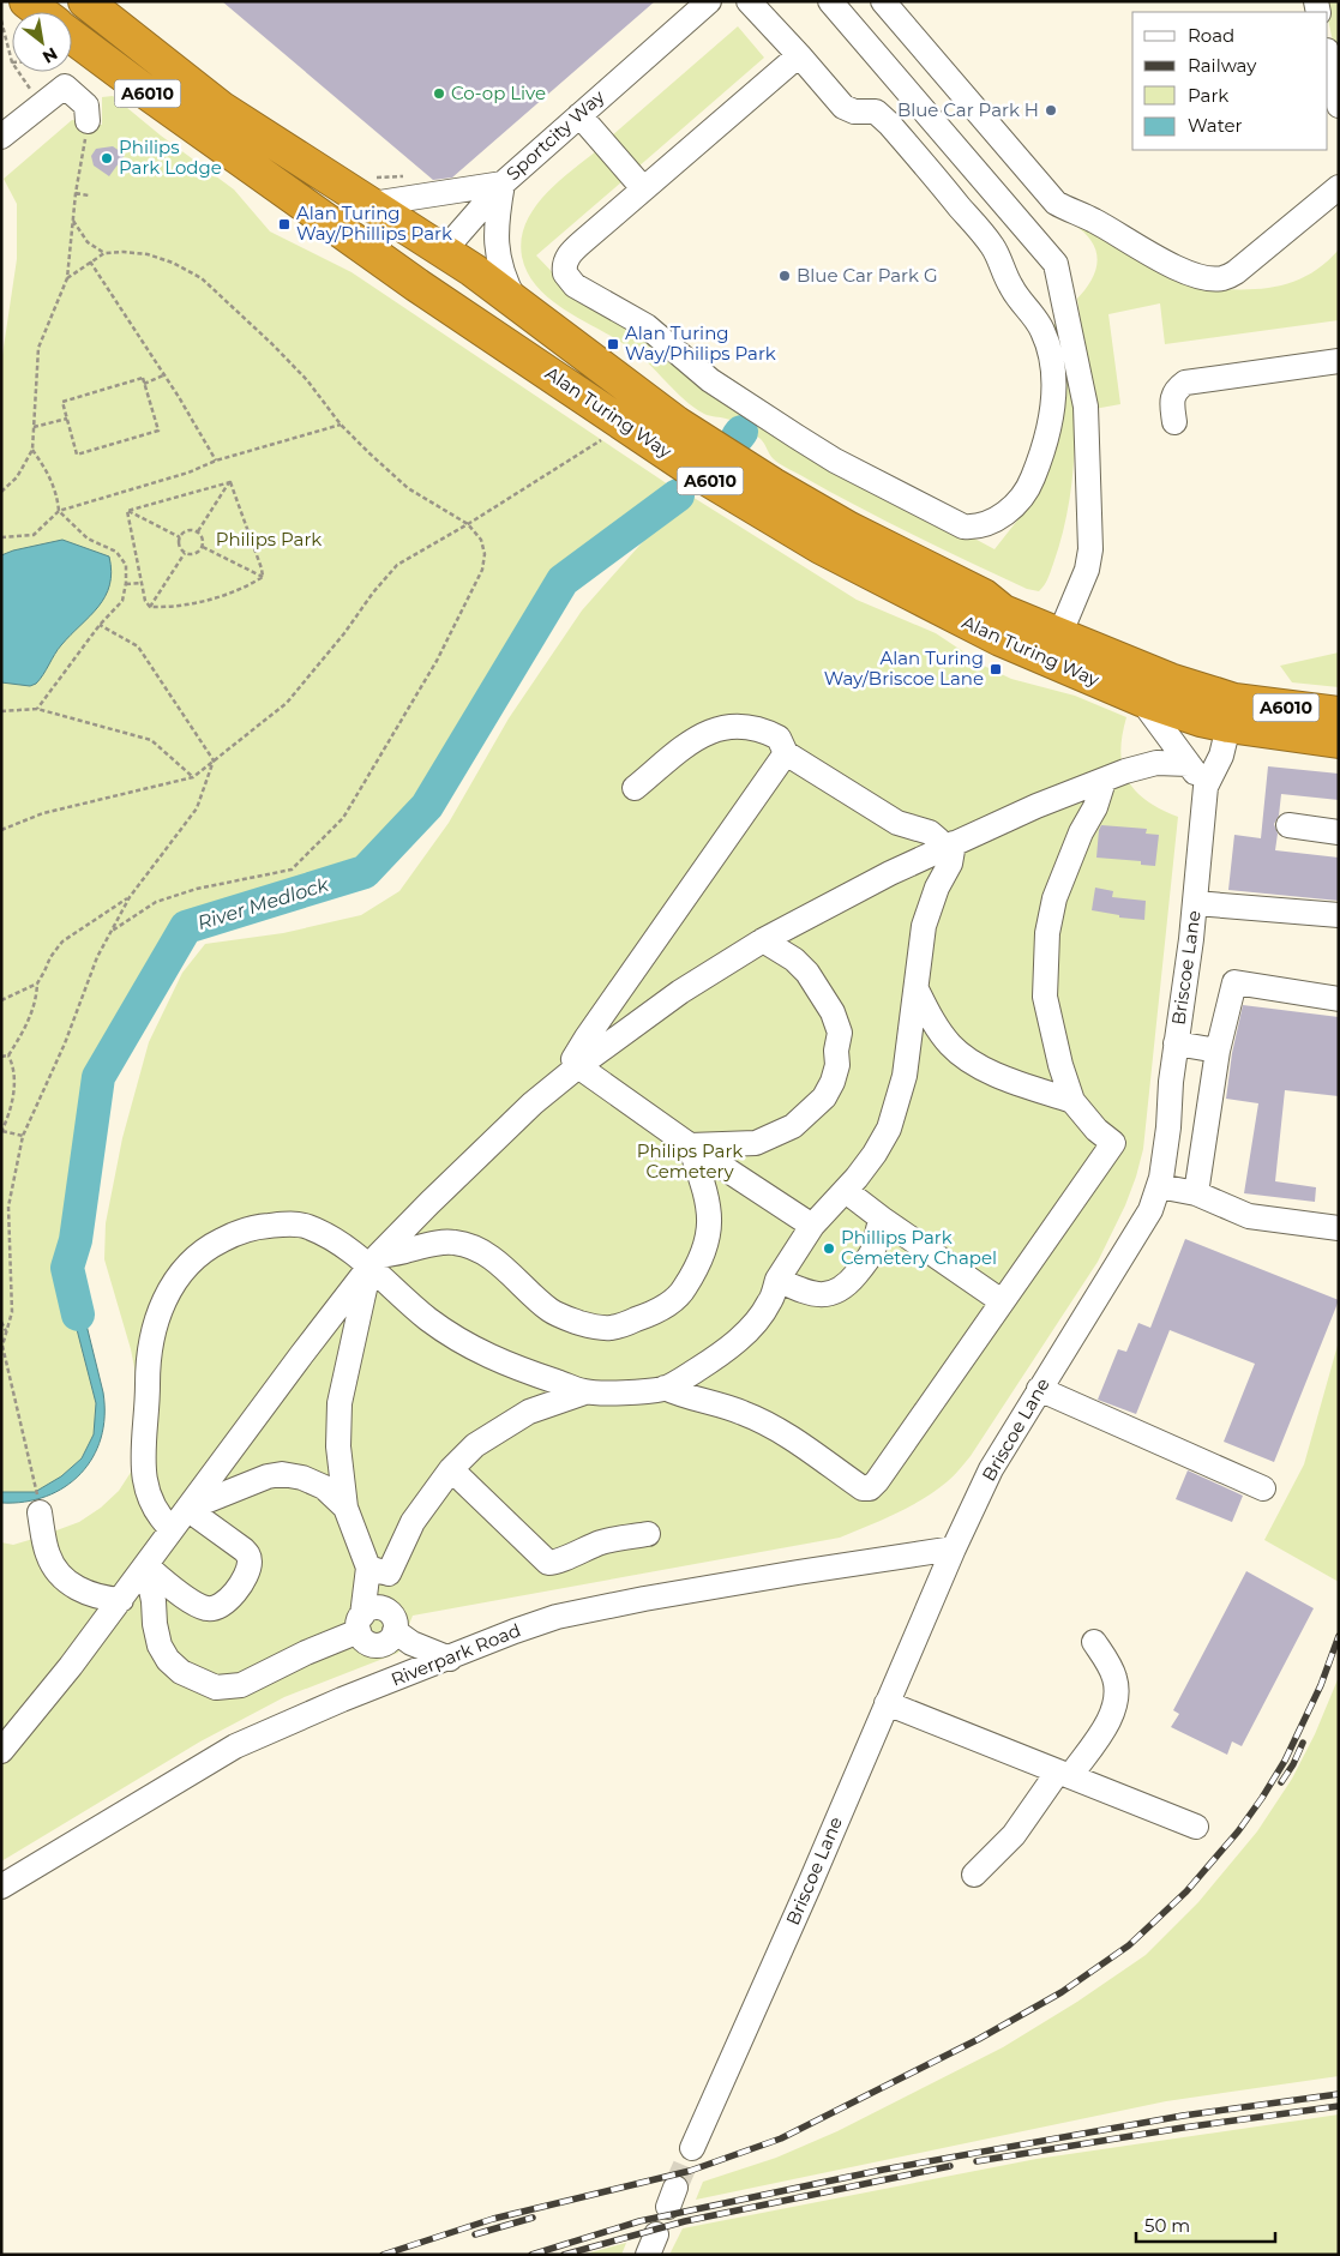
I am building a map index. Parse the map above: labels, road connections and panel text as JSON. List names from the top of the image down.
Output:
{
  "streets": {
    "highway": ["A6010", "Sportcity Way", "Alan Turing Way"],
    "street": ["Briscoe Lane", "Riverpark Road"]
  },
  "crossings": [
    ["A6010", "Alan Turing Way"],
    ["A6010", "Briscoe Lane"],
    ["Sportcity Way", "Alan Turing Way"],
    ["Alan Turing Way", "Briscoe Lane"],
    ["Briscoe Lane", "Riverpark Road"]
  ],
  "water": ["River Medlock"],
  "parks": ["Philips Park", "Philips Park Cemetery"],
  "places": {
    "other": [
      "Co-op Live",
      "Blue Car Park H",
      "Philips Park Lodge",
      "Blue Car Park G",
      "Phillips Park Cemetery Chapel"
    ],
    "transit": ["Alan Turing Way/Phillips Park", "Alan Turing Way/Philips Park", "Alan Turing Way/Briscoe Lane"]
  },
  "legend": [
    "Road",
    "Railway",
    "Park",
    "Water"
  ],
  "scale_bar": "50 m",
  "north": "bottom right"
}
